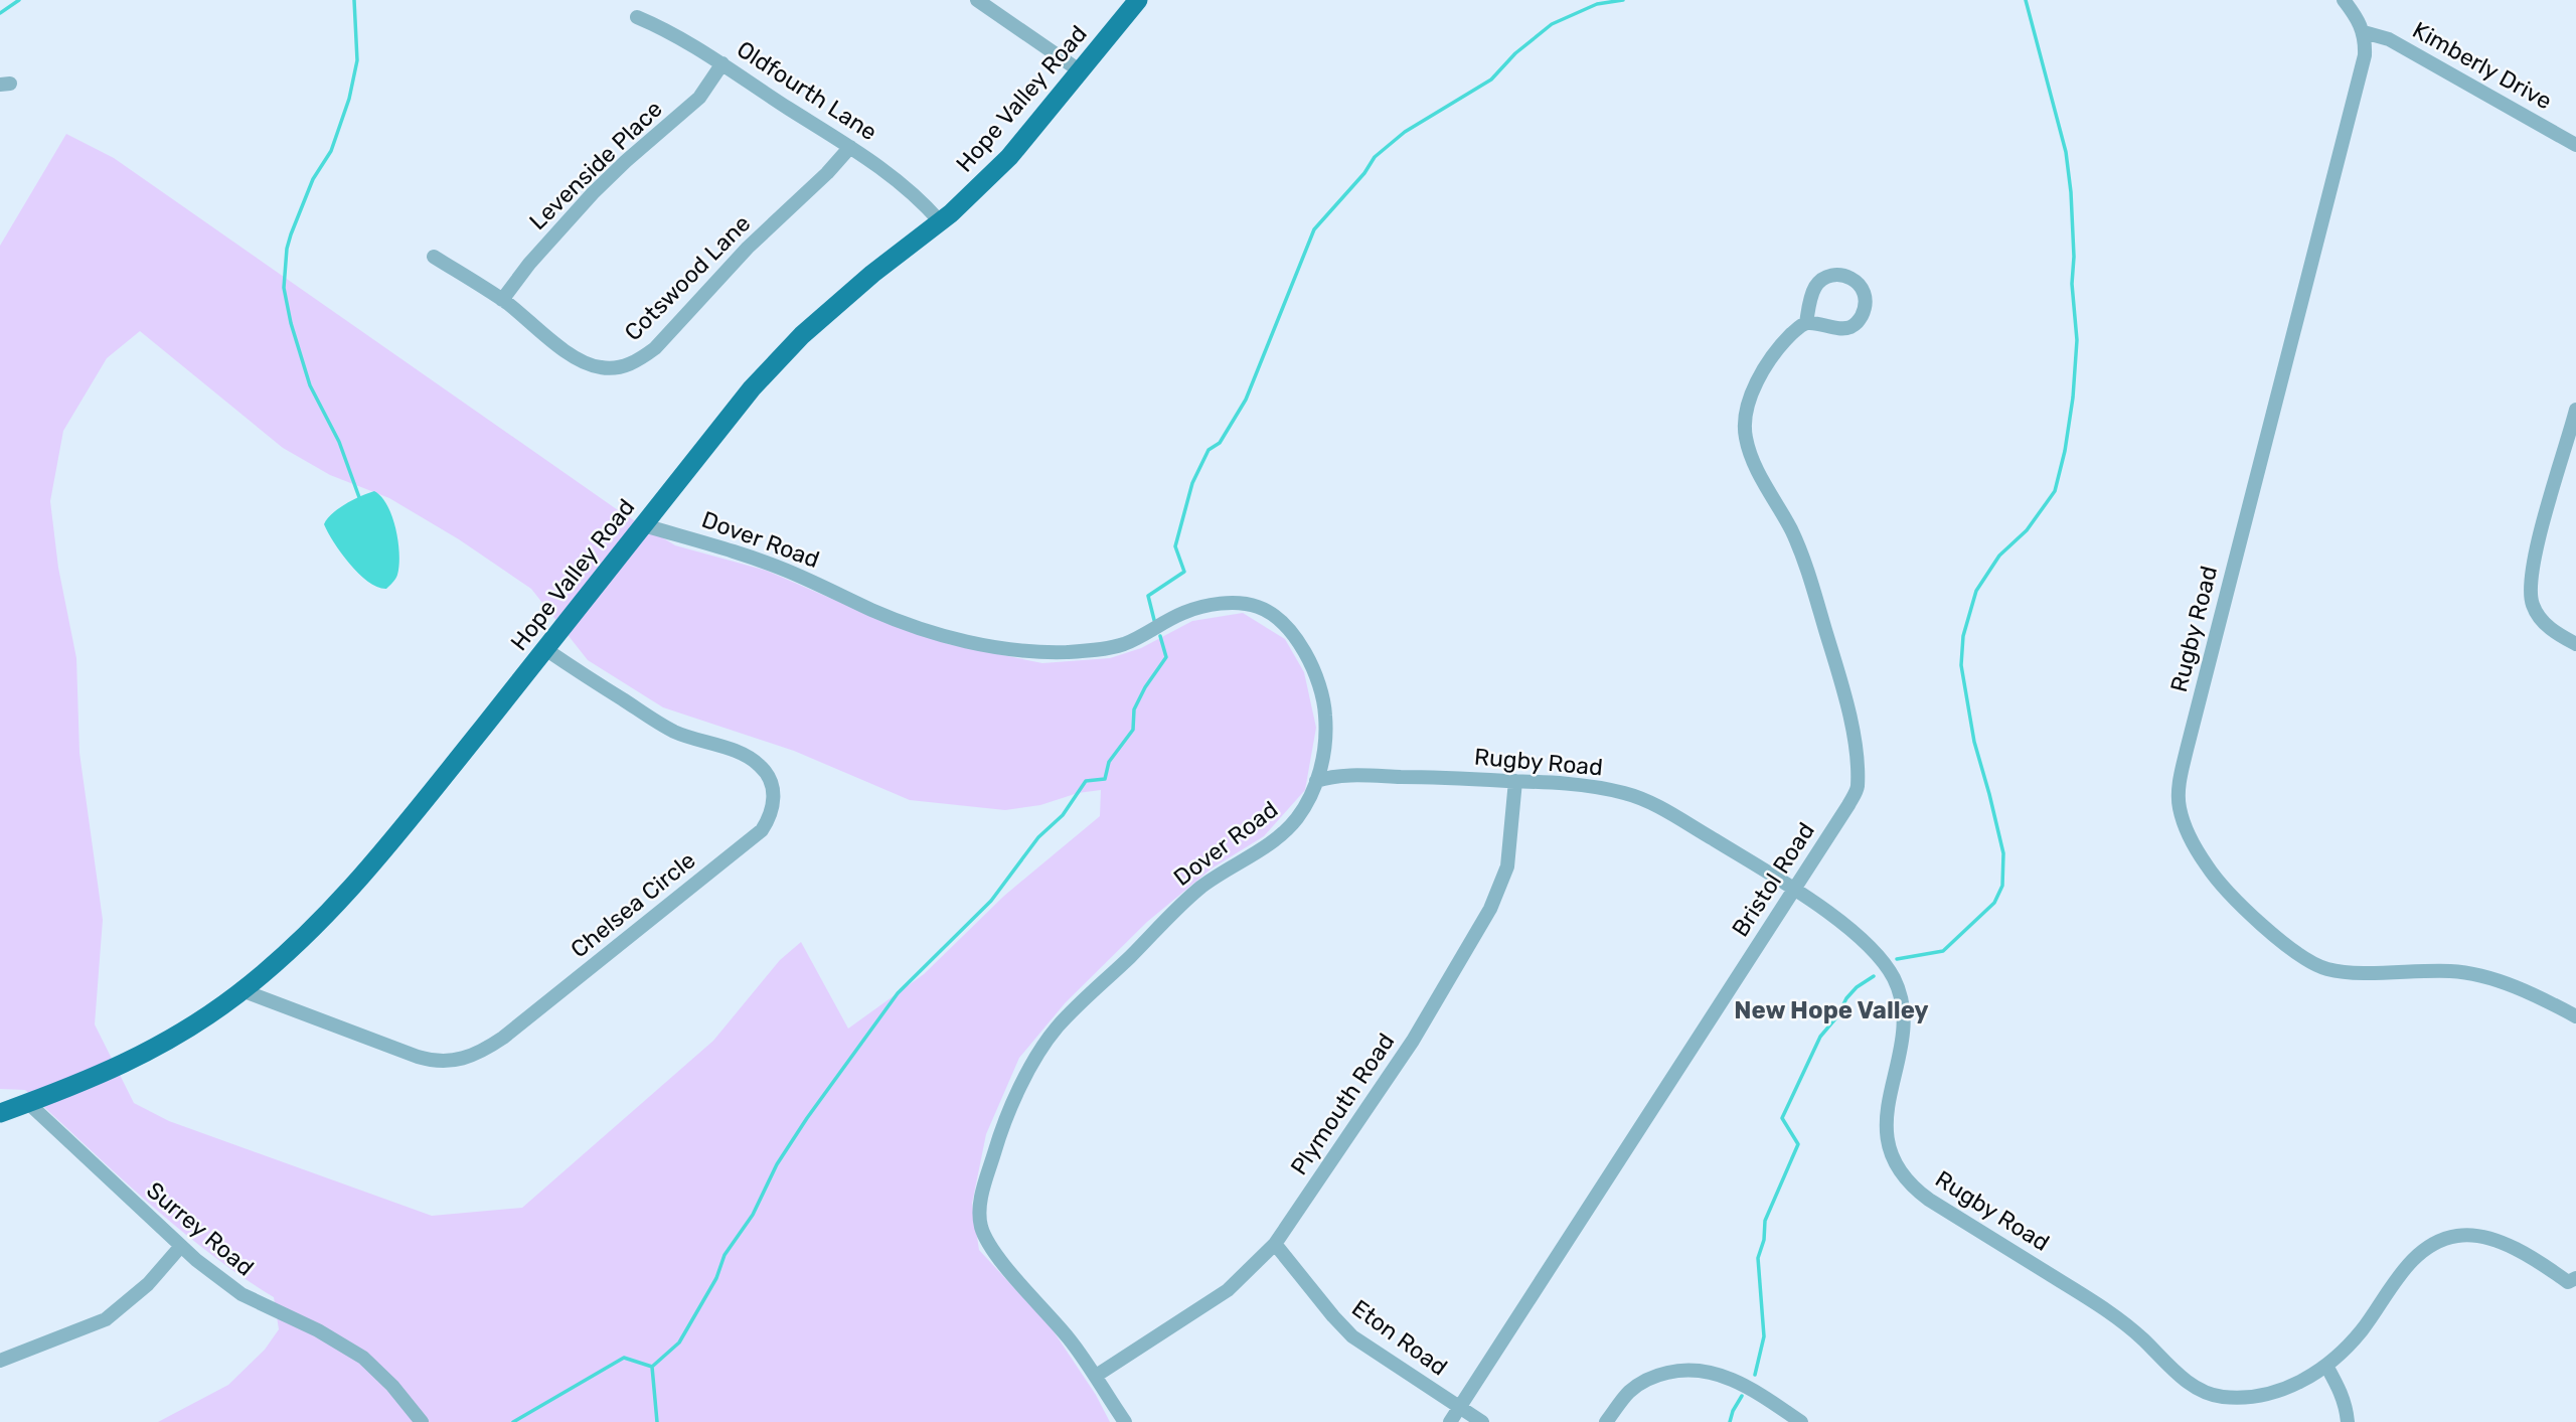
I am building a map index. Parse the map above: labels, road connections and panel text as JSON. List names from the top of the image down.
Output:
{
  "streets": {
    "main road": ["Hope Valley Road"],
    "street": [
      "Kimberly Drive",
      "Oldfourth Lane",
      "Levenside Place",
      "Cotswood Lane",
      "Dover Road",
      "Rugby Road",
      "Bristol Road",
      "Chelsea Circle",
      "Plymouth Road",
      "Surrey Road",
      "Eton Road"
    ]
  },
  "crossings": [
    ["Kimberly Drive", "Rugby Road"],
    ["Oldfourth Lane", "Hope Valley Road"],
    ["Oldfourth Lane", "Levenside Place"],
    ["Oldfourth Lane", "Cotswood Lane"],
    ["Hope Valley Road", "Dover Road"],
    ["Hope Valley Road", "Chelsea Circle"],
    ["Hope Valley Road", "Surrey Road"],
    ["Levenside Place", "Cotswood Lane"],
    ["Dover Road", "Rugby Road"],
    ["Dover Road", "Plymouth Road"],
    ["Rugby Road", "Bristol Road"],
    ["Rugby Road", "Plymouth Road"],
    ["Bristol Road", "Eton Road"],
    ["Plymouth Road", "Eton Road"]
  ],
  "districts": ["New Hope Valley"]
}
